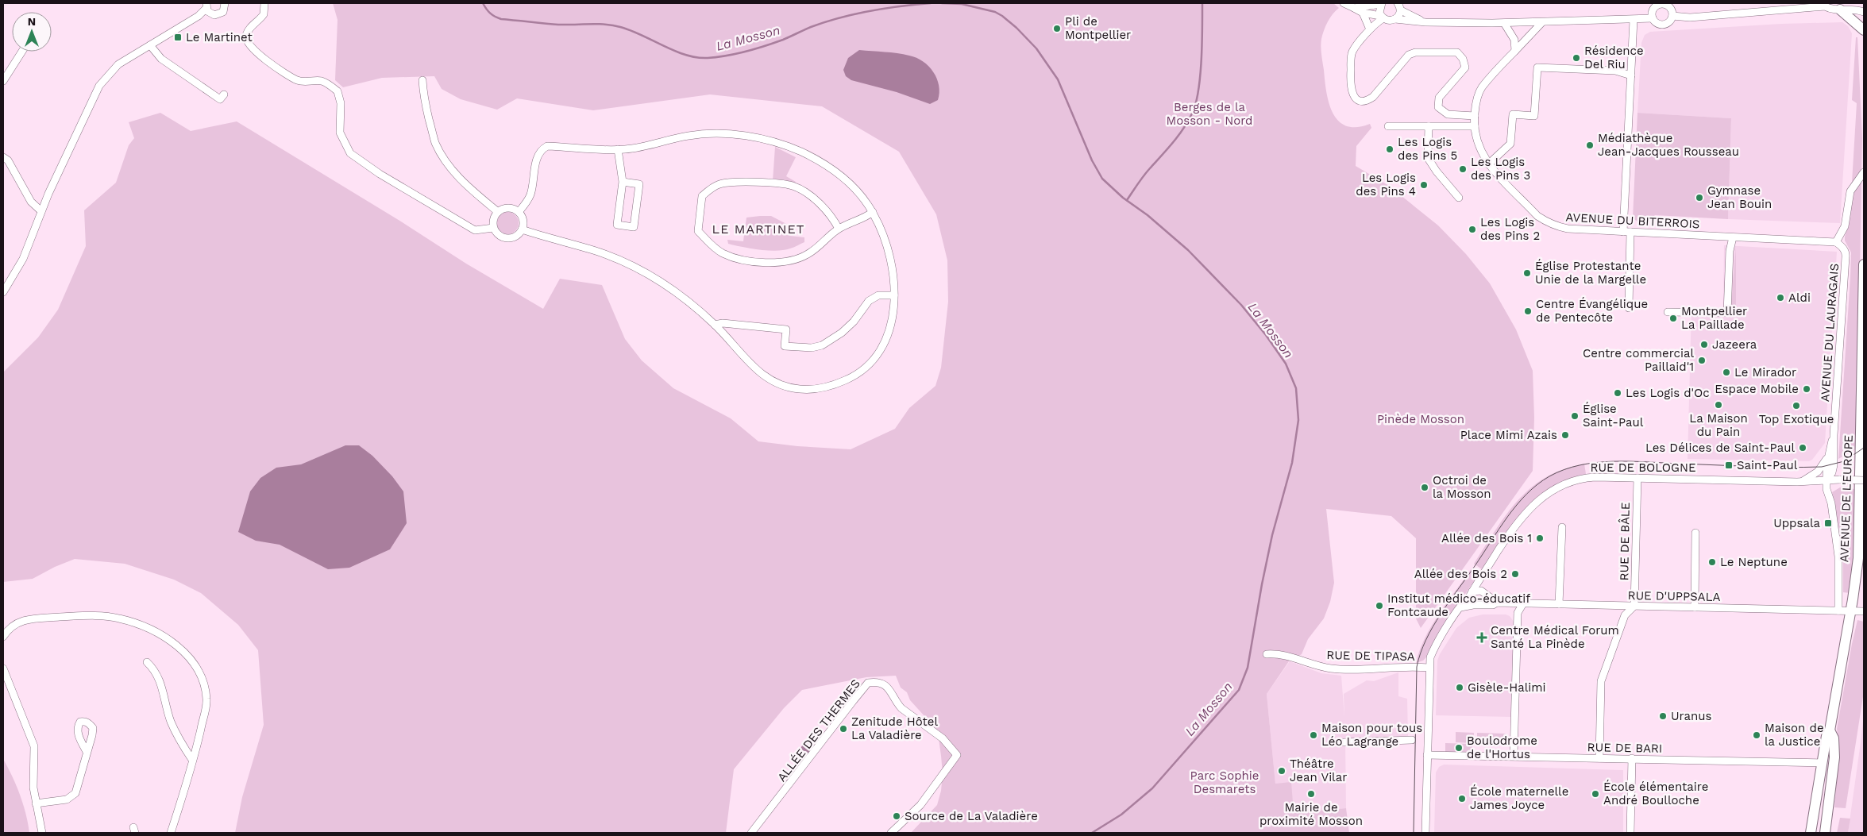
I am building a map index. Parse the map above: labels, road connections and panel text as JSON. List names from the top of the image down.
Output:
{
  "streets": {
    "main road": ["AVENUE DE L'EUROPE"],
    "street": [
      "AVENUE DU BITERROIS",
      "AVENUE DU LAURAGAIS",
      "RUE DE BOLOGNE",
      "RUE DE BÂLE",
      "RUE D'UPPSALA",
      "RUE DE TIPASA",
      "ALLÉE DES THERMES",
      "RUE DE BARI"
    ]
  },
  "crossings": [
    ["AVENUE DU BITERROIS", "AVENUE DU LAURAGAIS"],
    ["AVENUE DU LAURAGAIS", "RUE DE BOLOGNE"],
    ["AVENUE DU LAURAGAIS", "RUE D'UPPSALA"],
    ["RUE DE BOLOGNE", "RUE DE BÂLE"],
    ["RUE DE BOLOGNE", "RUE D'UPPSALA"],
    ["RUE DE BOLOGNE", "RUE DE TIPASA"],
    ["RUE DE BOLOGNE", "RUE DE BARI"],
    ["AVENUE DE L'EUROPE", "RUE D'UPPSALA"],
    ["AVENUE DE L'EUROPE", "RUE DE BARI"],
    ["RUE DE BÂLE", "RUE D'UPPSALA"]
  ],
  "districts": ["LE MARTINET"],
  "water": ["La Mosson"],
  "parks": ["Berges de la Mosson - Nord", "Pinède Mosson", "Parc Sophie Desmarets"],
  "places": {
    "other": [
      "Pli de Montpellier",
      "Résidence Del Riu",
      "Médiathèque Jean-Jacques Rousseau",
      "Les Logis des Pins 5",
      "Les Logis des Pins 3",
      "Les Logis des Pins 4",
      "Gymnase Jean Bouin",
      "Les Logis des Pins 2",
      "Église Protestante Unie de la Margelle",
      "Aldi",
      "Centre Évangélique de Pentecôte",
      "Montpellier La Paillade",
      "Jazeera",
      "Centre commercial Paillaid'1",
      "Le Mirador",
      "Espace Mobile",
      "Les Logis d'Oc",
      "La Maison du Pain",
      "Top Exotique",
      "Église Saint-Paul",
      "Place Mimi Azais",
      "Les Délices de Saint-Paul",
      "Octroi de la Mosson",
      "Allée des Bois 1",
      "Le Neptune",
      "Allée des Bois 2",
      "Institut médico-éducatif Fontcaude",
      "Gisèle-Halimi",
      "Uranus",
      "Zenitude Hôtel La Valadière",
      "Maison pour tous Léo Lagrange",
      "Maison de la Justice",
      "Boulodrome de l'Hortus",
      "Théâtre Jean Vilar",
      "Mairie de proximité Mosson",
      "École élémentaire André Boulloche",
      "École maternelle James Joyce",
      "Source de La Valadière"
    ],
    "transit": ["Le Martinet", "Saint-Paul", "Uppsala"],
    "health": ["Centre Médical Forum Santé La Pinède"]
  },
  "north": "top"
}
